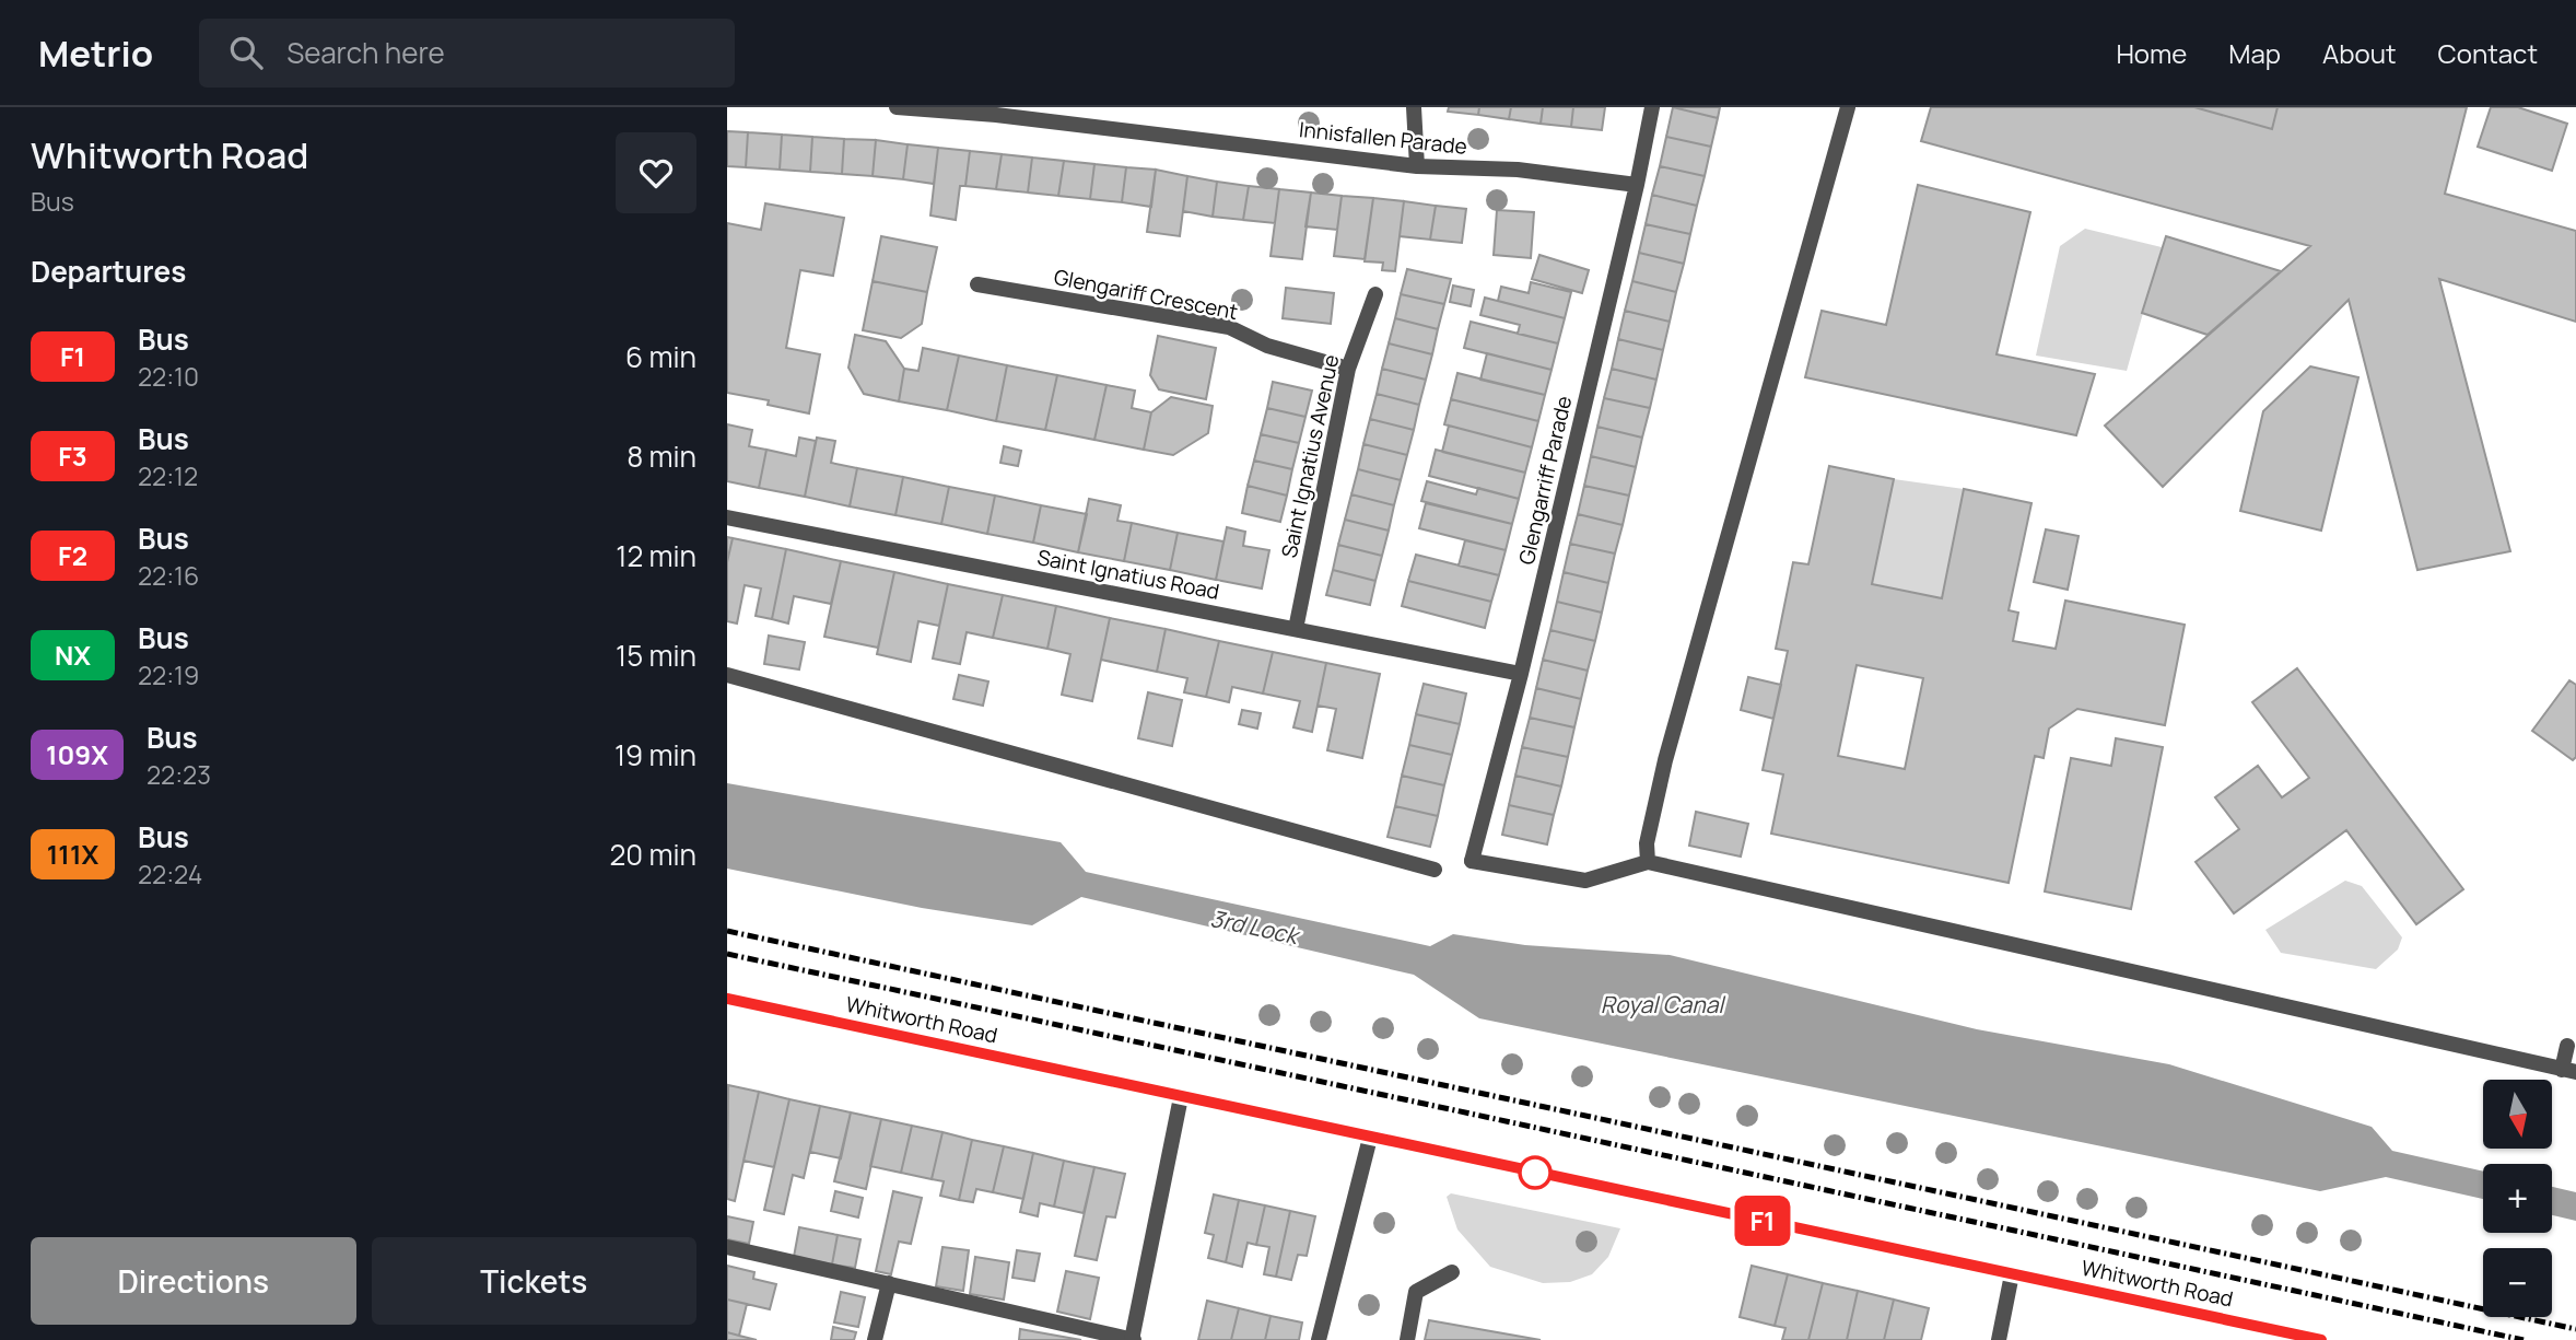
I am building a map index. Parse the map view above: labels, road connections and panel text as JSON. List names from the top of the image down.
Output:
{
  "streets": {
    "street": [
      "Innisfallen Parade",
      "Glengariff Crescent",
      "Saint Ignatius Avenue",
      "Glengarriff Parade",
      "Saint Ignatius Road",
      "Whitworth Road"
    ]
  },
  "crossings": [
    ["Innisfallen Parade", "Glengarriff Parade"],
    ["Glengariff Crescent", "Saint Ignatius Avenue"],
    ["Saint Ignatius Avenue", "Saint Ignatius Road"],
    ["Glengarriff Parade", "Saint Ignatius Road"]
  ],
  "water": ["3rd Lock", "Royal Canal"],
  "lines": ["bus line F1"],
  "north": "bottom",
  "page": {
    "header": "Metrio",
    "search": "Search here",
    "nav": [
      "Home",
      "Map",
      "About",
      "Contact"
    ],
    "heading": [
      ["Whitworth Road", "Bus"],
      "Departures"
    ],
    "on_map": "F1",
    "list": [
      {
        "mark": "F1",
        "name": "Bus",
        "note": "22:10",
        "value": "6 min"
      },
      {
        "mark": "F3",
        "name": "Bus",
        "note": "22:12",
        "value": "8 min"
      },
      {
        "mark": "F2",
        "name": "Bus",
        "note": "22:16",
        "value": "12 min"
      },
      {
        "mark": "NX",
        "name": "Bus",
        "note": "22:19",
        "value": "15 min"
      },
      {
        "mark": "109X",
        "name": "Bus",
        "note": "22:23",
        "value": "19 min"
      },
      {
        "mark": "111X",
        "name": "Bus",
        "note": "22:24",
        "value": "20 min"
      }
    ],
    "map_buttons": ["+", "−"],
    "buttons": ["Directions", "Tickets"]
  }
}
